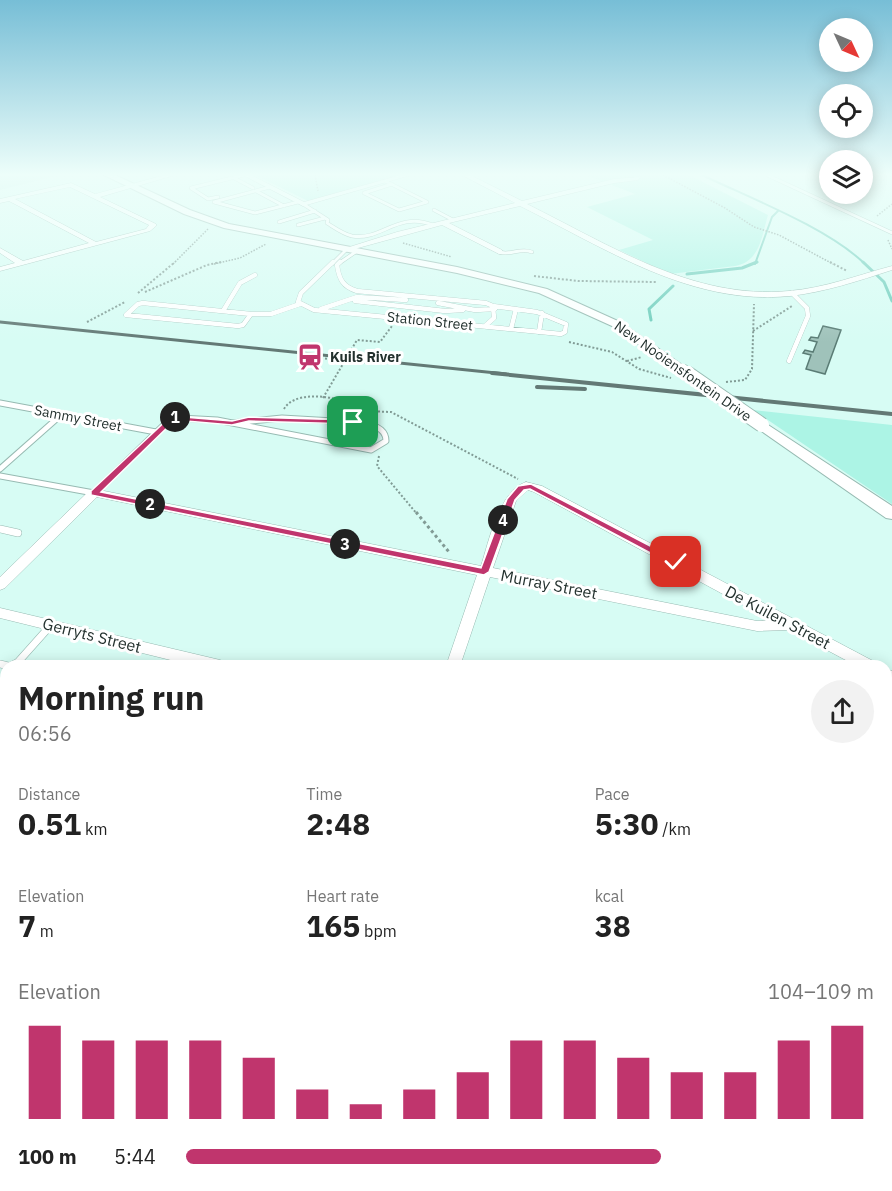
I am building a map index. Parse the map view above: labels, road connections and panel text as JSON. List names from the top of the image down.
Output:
{
  "streets": {
    "street": [
      "New Nooiensfontein Drive",
      "Murray Street",
      "De Kuilen Street",
      "Gerryts Street"
    ],
    "lane": ["Station Street", "Sammy Street"]
  },
  "crossings": [
    ["Station Street", "New Nooiensfontein Drive"],
    ["Murray Street", "De Kuilen Street"]
  ],
  "places": {
    "station": ["Kuils River"]
  },
  "north": "bottom right",
  "page": {
    "pins": [
      "1",
      "2",
      "4",
      "3"
    ],
    "heading": ["Morning run", "06:56"],
    "stats": [
      ["Distance", "0.51 km"],
      ["Time", "2:48"],
      ["Pace", "5:30 /km"],
      ["Elevation", "7 m"],
      ["Heart rate", "165 bpm"],
      ["kcal", "38"]
    ],
    "chart": ["Elevation", "104–109 m"],
    "list": [
      {
        "name": "100 m",
        "note": "5:44"
      }
    ]
  }
}
